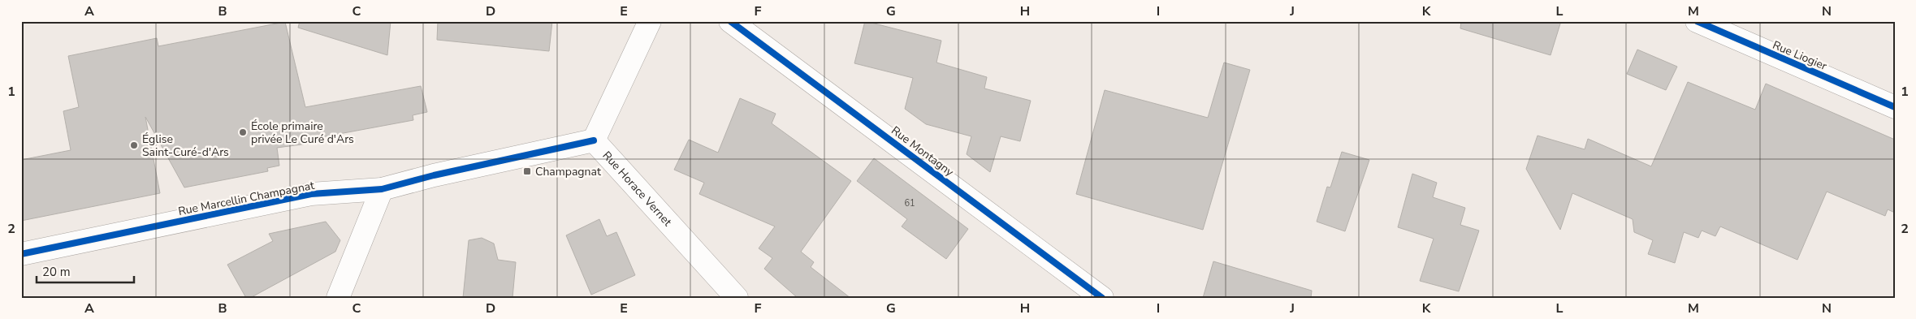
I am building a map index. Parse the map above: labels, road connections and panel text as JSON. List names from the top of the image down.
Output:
{
  "streets": {
    "street": [
      "Rue Liogier",
      "Rue Montagny",
      "Rue Horace Vernet",
      "Rue Marcellin Champagnat"
    ]
  },
  "crossings": [
    ["Rue Horace Vernet", "Rue Marcellin Champagnat"]
  ],
  "places": {
    "other": ["École primaire privée Le Curé d'Ars", "Église Saint-Curé-d'Ars"],
    "transit": ["Champagnat"]
  },
  "house_numbers": ["61"],
  "scale_bar": "20 m",
  "grid": {
    "columns": [
      "A",
      "B",
      "C",
      "D",
      "E",
      "F",
      "G",
      "H",
      "I",
      "J",
      "K",
      "L",
      "M",
      "N"
    ],
    "rows": ["1", "2"]
  }
}
